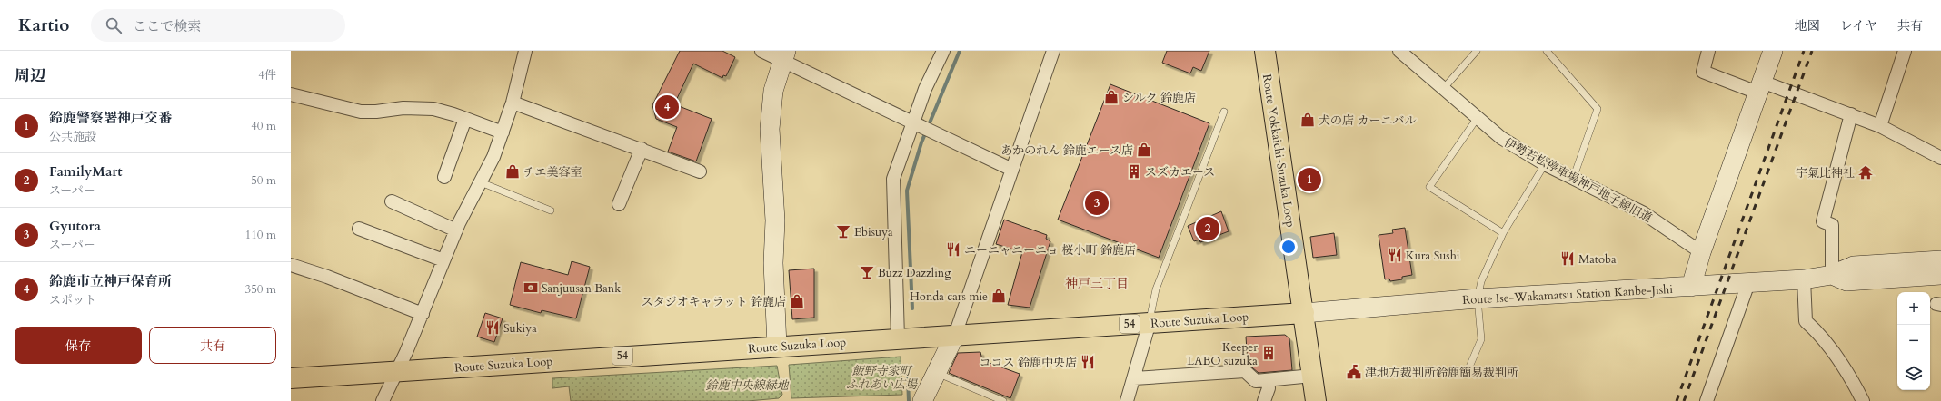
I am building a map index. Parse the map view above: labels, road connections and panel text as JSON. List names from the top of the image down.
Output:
{
  "streets": {
    "main road": [
      "Route Yokkaichi-Suzuka Loop",
      "Route Ise-Wakamatsu Station Kanbe-Jishi",
      "Route Suzuka Loop",
      "54"
    ],
    "street": ["伊勢若松停車場神戸地子線旧道"]
  },
  "crossings": [
    ["Route Yokkaichi-Suzuka Loop", "Route Ise-Wakamatsu Station Kanbe-Jishi"],
    ["Route Yokkaichi-Suzuka Loop", "Route Suzuka Loop"],
    ["Route Ise-Wakamatsu Station Kanbe-Jishi", "Route Suzuka Loop"]
  ],
  "districts": ["神戸三丁目"],
  "parks": ["飯野寺家町 ふれあい広場", "鈴鹿中央線緑地"],
  "places": {
    "shop": [
      "シルク 鈴鹿店",
      "犬の店 カーニバル",
      "あかのれん 鈴鹿エース店",
      "チエ美容室",
      "Honda cars mie",
      "スタジオキャラット 鈴鹿店"
    ],
    "building": ["スズカエース", "Keeper LABO suzuka"],
    "temple": ["宇氣比神社"],
    "bar": ["Ebisuya", "Buzz Dazzling"],
    "restaurant": [
      "ニーニャニーニョ 桜小町 鈴鹿店",
      "Kura Sushi",
      "Matoba",
      "Sukiya",
      "ココス 鈴鹿中央店"
    ],
    "bank": ["Sanjuusan Bank"],
    "public building": ["津地方裁判所鈴鹿簡易裁判所"]
  },
  "page": {
    "header": "Kartio",
    "search": "ここで検索",
    "nav": ["地図", "レイヤ", "共有"],
    "heading": ["周辺", "4件"],
    "pins": [
      "4",
      "1",
      "3",
      "2"
    ],
    "list": [
      {
        "mark": "1",
        "name": "鈴鹿警察署神戸交番",
        "note": "公共施設",
        "value": "40 m"
      },
      {
        "mark": "2",
        "name": "FamilyMart",
        "note": "スーパー",
        "value": "50 m"
      },
      {
        "mark": "3",
        "name": "Gyutora",
        "note": "スーパー",
        "value": "110 m"
      },
      {
        "mark": "4",
        "name": "鈴鹿市立神戸保育所",
        "note": "スポット",
        "value": "350 m"
      }
    ],
    "map_buttons": ["+", "−"],
    "buttons": ["保存", "共有"]
  }
}
